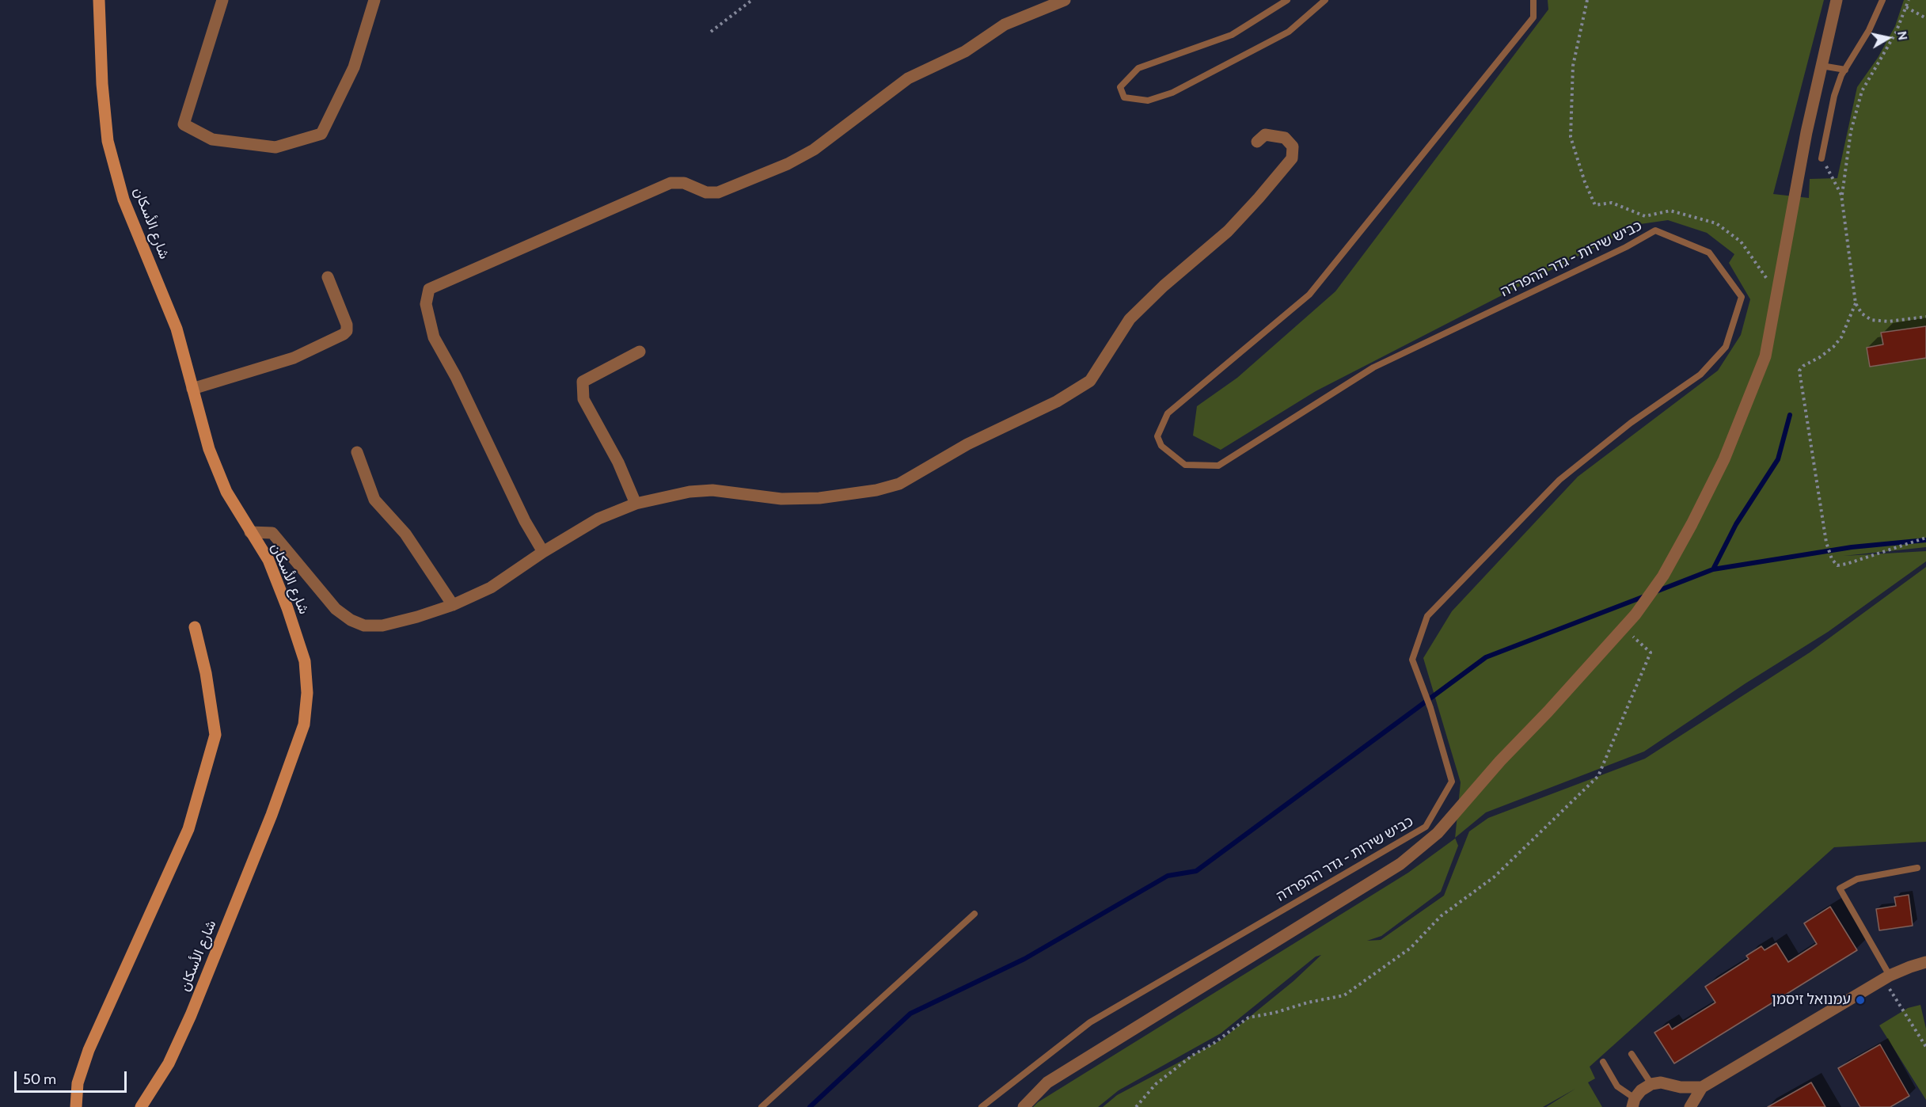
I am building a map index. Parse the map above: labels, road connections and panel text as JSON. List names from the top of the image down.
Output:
{
  "streets": {
    "street": ["شارع الأسكان"],
    "lane": ["כביש שירות - גדר ההפרדה"]
  },
  "places": ["עמנואל זיסמן"],
  "scale_bar": "50 m",
  "north": "right"
}
